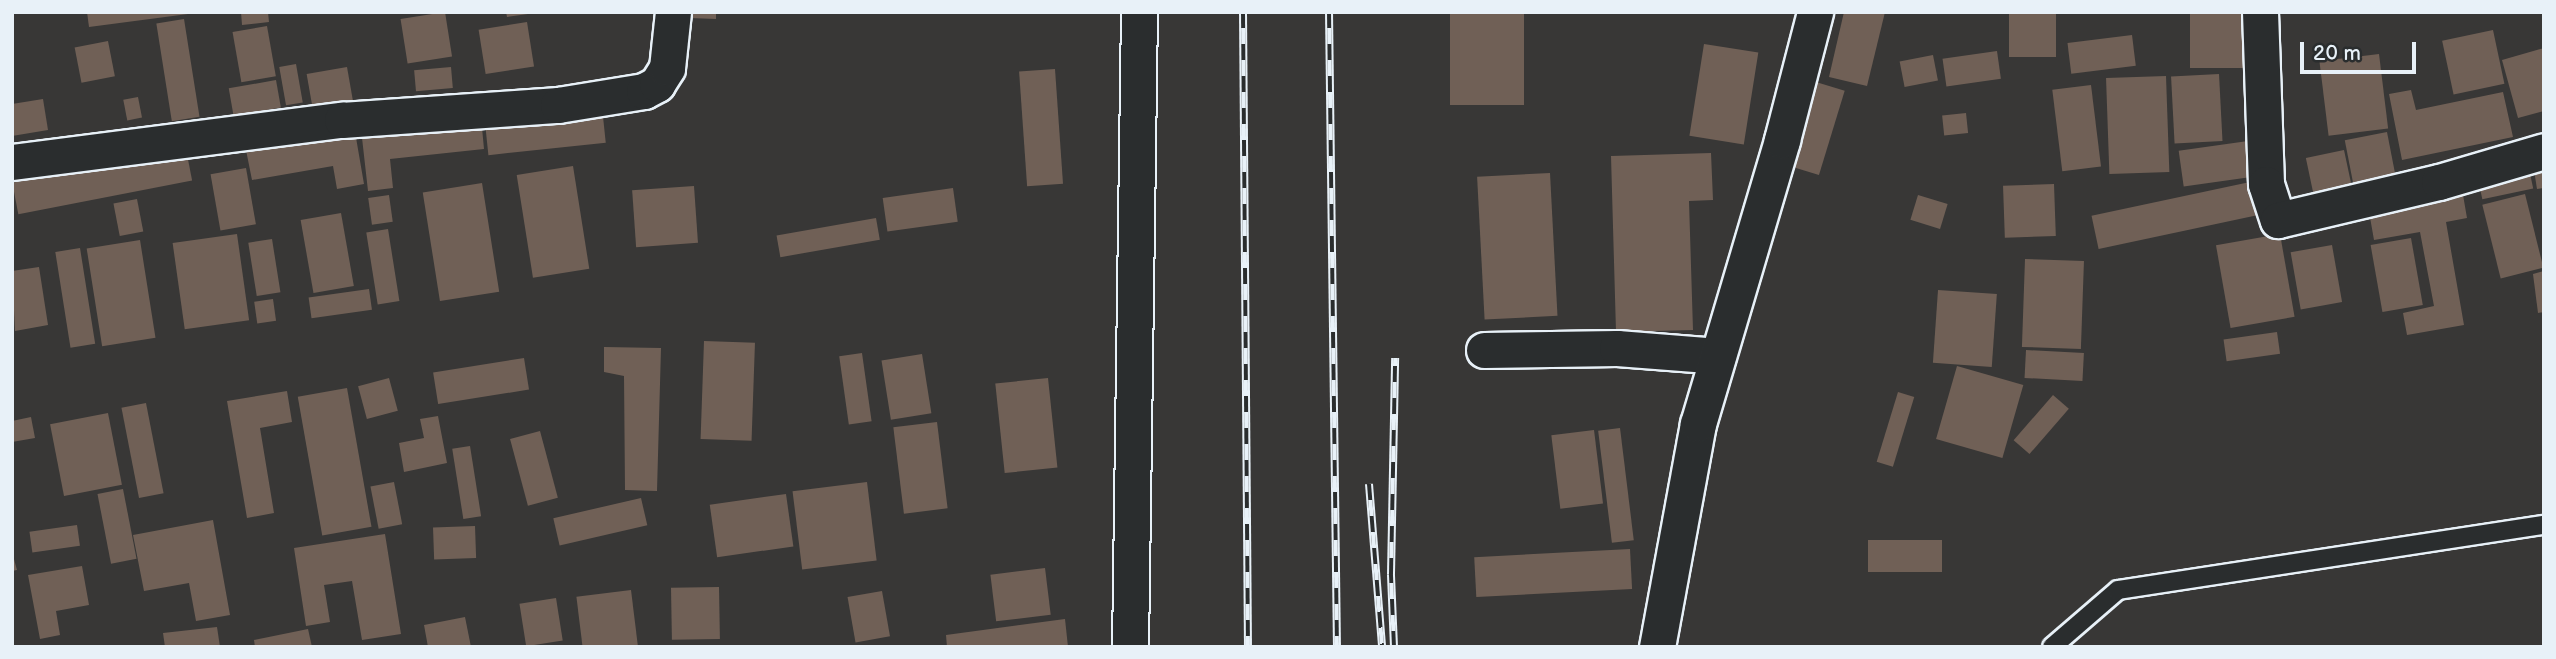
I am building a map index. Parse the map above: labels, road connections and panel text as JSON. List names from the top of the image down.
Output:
{
  "scale_bar": "20 m"
}
